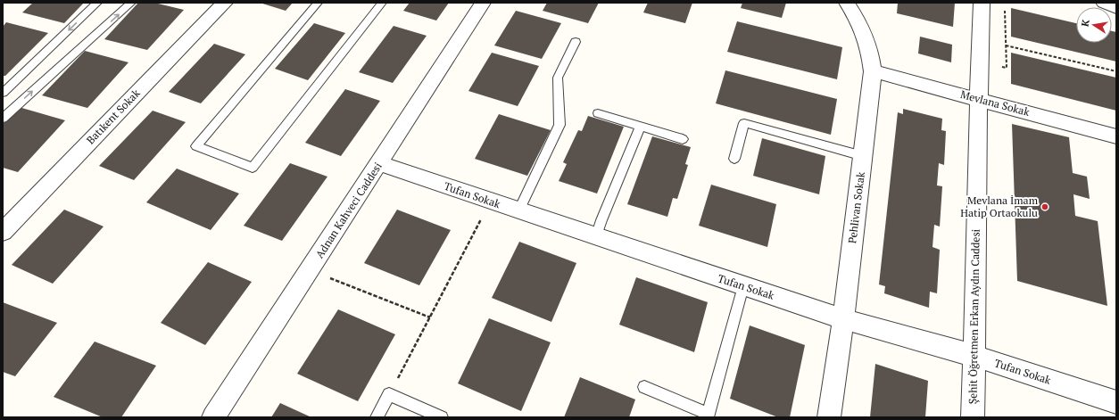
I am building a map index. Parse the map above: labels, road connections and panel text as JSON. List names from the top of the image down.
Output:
{
  "streets": {
    "street": [
      "Mevlana Sokak",
      "Batıkent Sokak",
      "Tufan Sokak",
      "Pehlivan Sokak",
      "Adnan Kahveci Caddesi",
      "Şehit Öğretmen Erkan Aydın Caddesi"
    ]
  },
  "crossings": [
    ["Mevlana Sokak", "Pehlivan Sokak"],
    ["Mevlana Sokak", "Şehit Öğretmen Erkan Aydın Caddesi"],
    ["Tufan Sokak", "Pehlivan Sokak"],
    ["Tufan Sokak", "Adnan Kahveci Caddesi"],
    ["Tufan Sokak", "Şehit Öğretmen Erkan Aydın Caddesi"]
  ],
  "places": ["Mevlana İmam Hatip Ortaokulu"],
  "north": "left"
}
